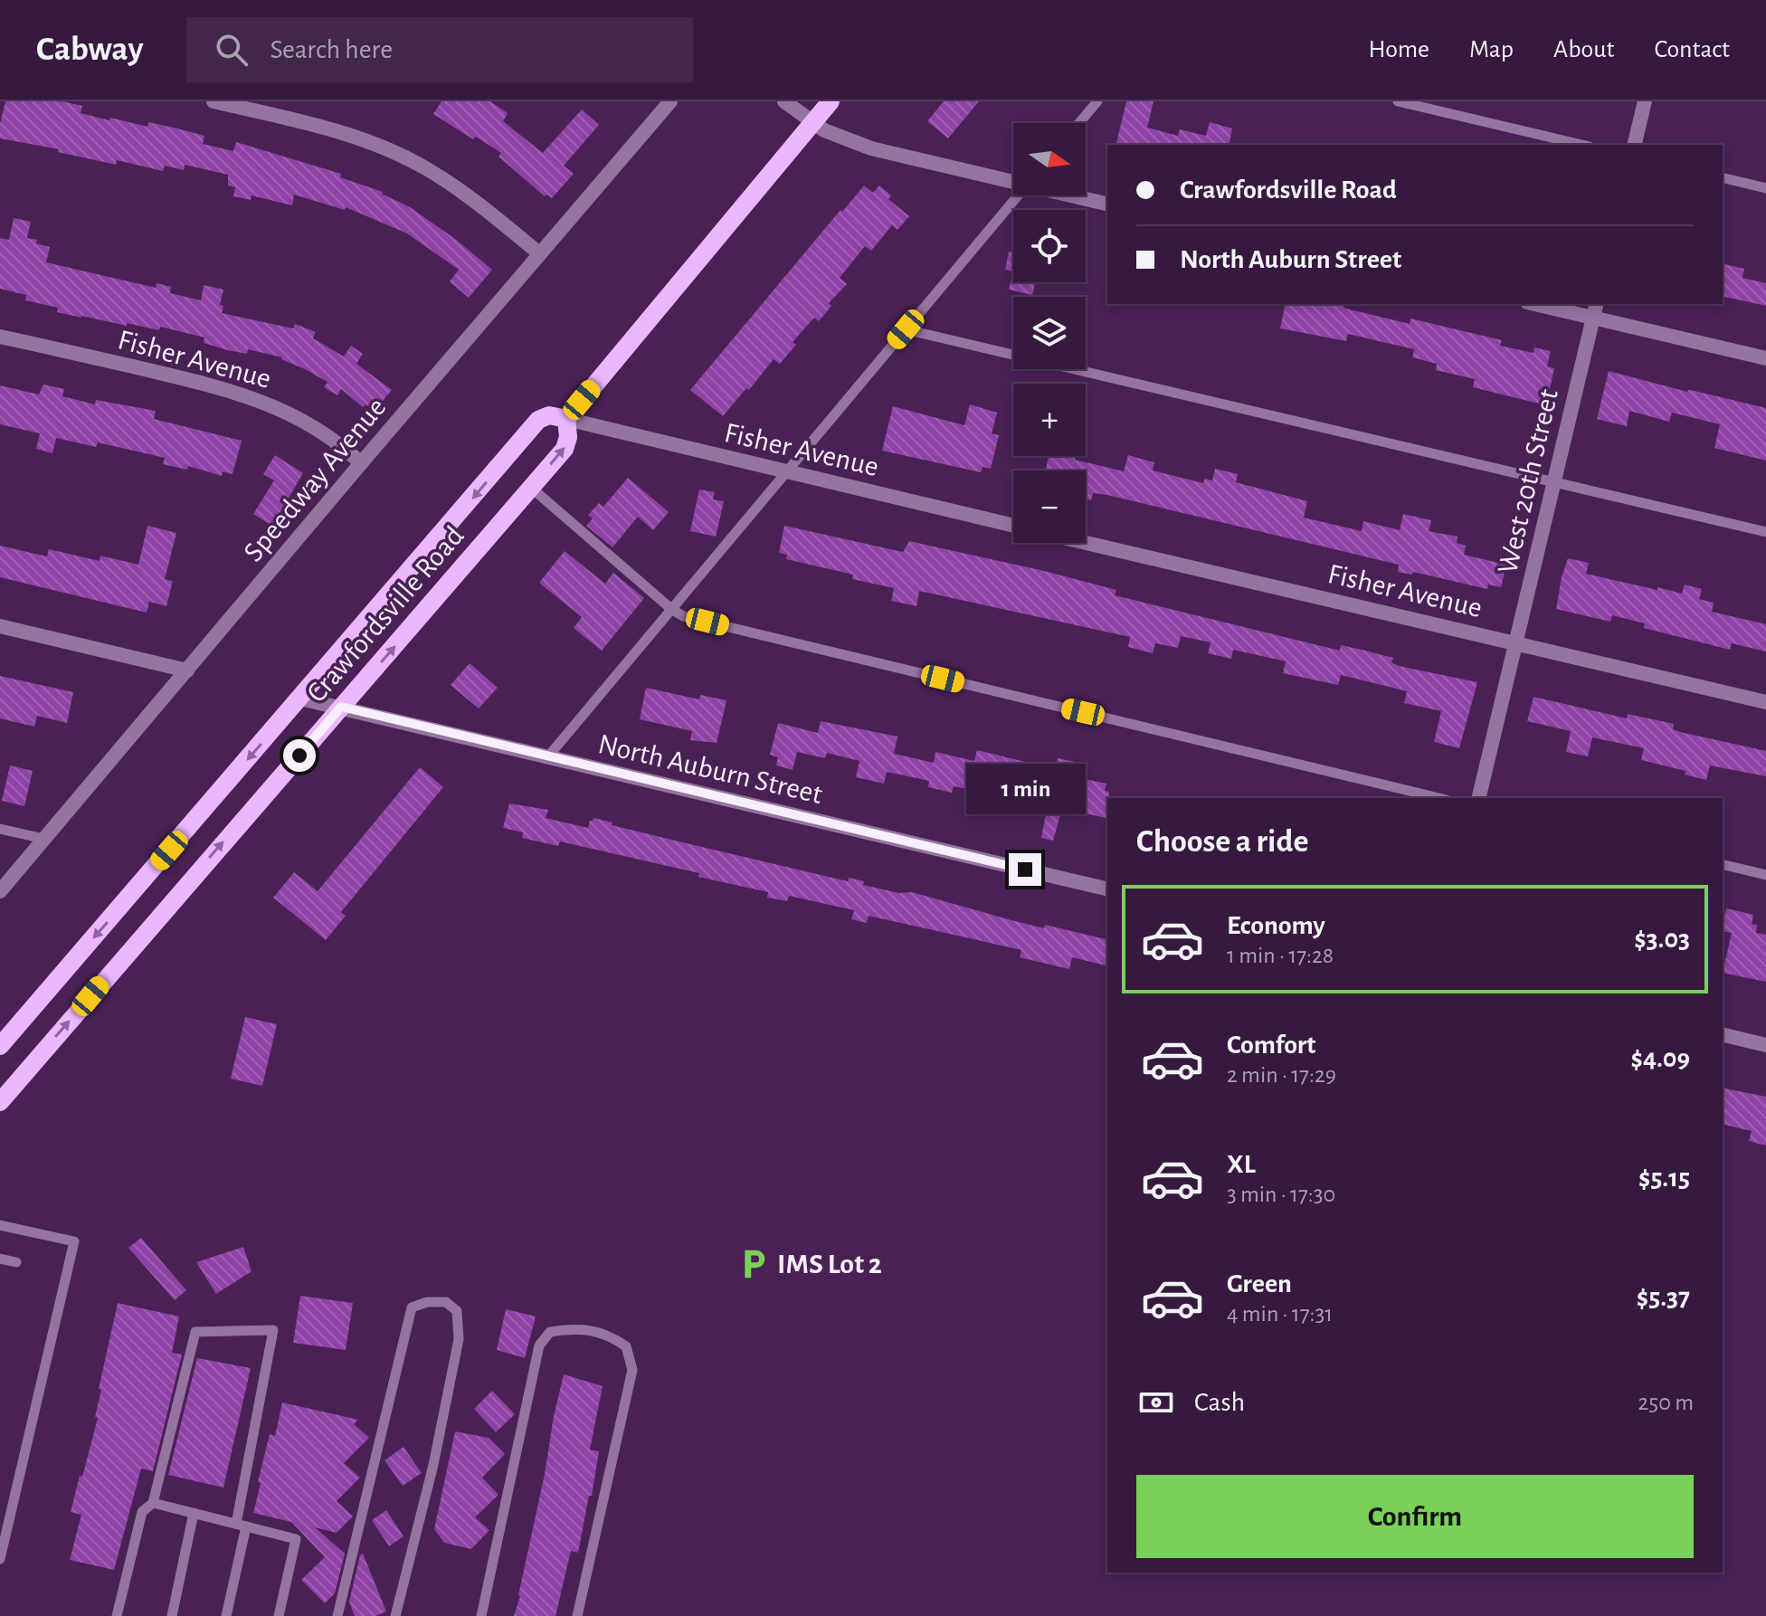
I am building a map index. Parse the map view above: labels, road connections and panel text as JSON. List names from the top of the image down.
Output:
{
  "streets": {
    "main road": ["Crawfordsville Road"],
    "street": [
      "Fisher Avenue",
      "Speedway Avenue",
      "West 20th Street",
      "North Auburn Street"
    ]
  },
  "crossings": [
    ["Fisher Avenue", "Speedway Avenue"],
    ["Fisher Avenue", "West 20th Street"],
    ["Fisher Avenue", "Crawfordsville Road"],
    ["Crawfordsville Road", "North Auburn Street"]
  ],
  "places": {
    "parking": ["IMS Lot 2"]
  },
  "north": "right",
  "page": {
    "header": "Cabway",
    "search": "Search here",
    "nav": [
      "Home",
      "Map",
      "About",
      "Contact"
    ],
    "map_buttons": ["+", "−"],
    "banner": ["Crawfordsville Road", "North Auburn Street"],
    "bubble": "1 min",
    "heading": "Choose a ride",
    "list": [
      {
        "name": "Economy",
        "note": "1 min · 17:28",
        "value": "$3.03"
      },
      {
        "name": "Comfort",
        "note": "2 min · 17:29",
        "value": "$4.09"
      },
      {
        "name": "XL",
        "note": "3 min · 17:30",
        "value": "$5.15"
      },
      {
        "name": "Green",
        "note": "4 min · 17:31",
        "value": "$5.37"
      }
    ],
    "pay": ["Cash", "250 m"],
    "buttons": "Confirm"
  }
}
